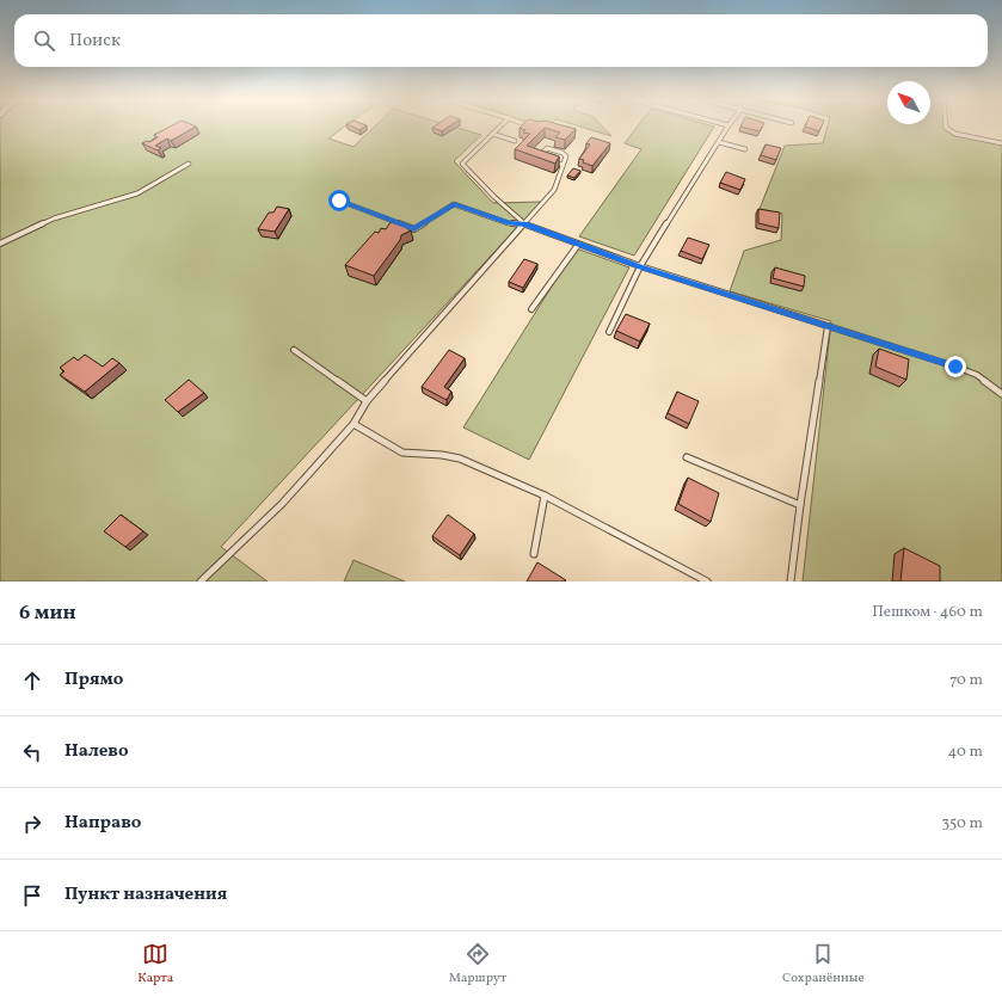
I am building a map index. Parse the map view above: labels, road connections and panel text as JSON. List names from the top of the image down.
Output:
{
  "north": "top left",
  "page": {
    "search": "Поиск",
    "heading": ["6 мин", "Пешком · 460 m"],
    "list": [
      ["Прямо", "70 m"],
      ["Налево", "40 m"],
      ["Направо", "350 m"],
      "Пункт назначения"
    ],
    "nav": ["Карта", "Маршрут", "Сохранённые"]
  }
}
